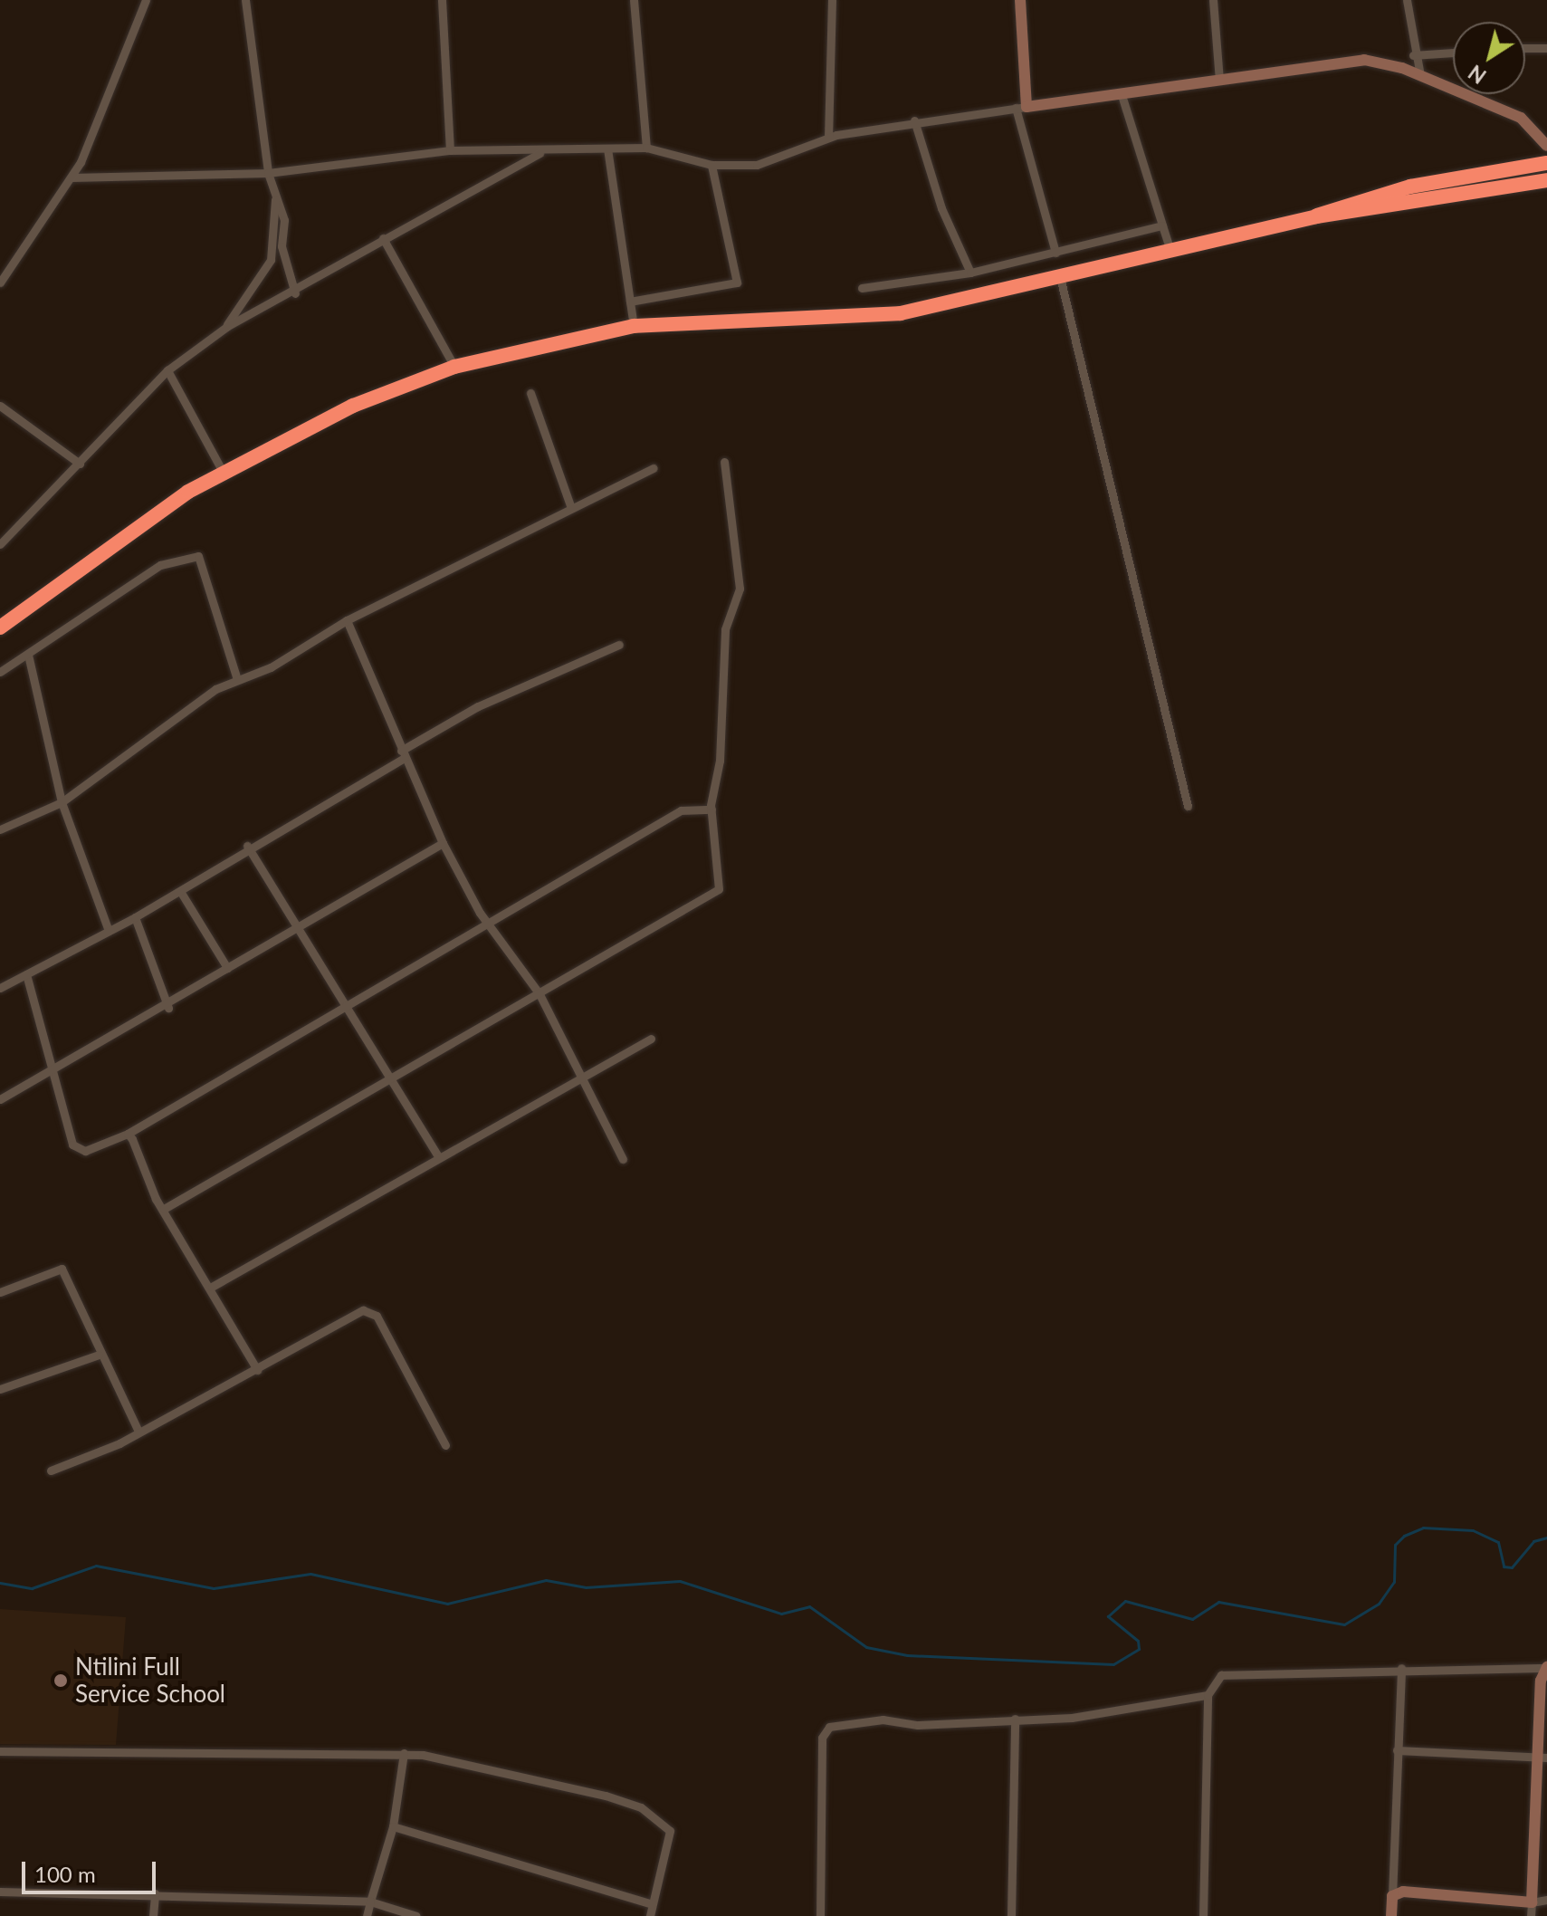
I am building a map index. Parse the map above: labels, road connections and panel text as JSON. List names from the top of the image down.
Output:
{
  "places": ["Ntilini Full Service School"],
  "scale_bar": "100 m",
  "north": "bottom left"
}
